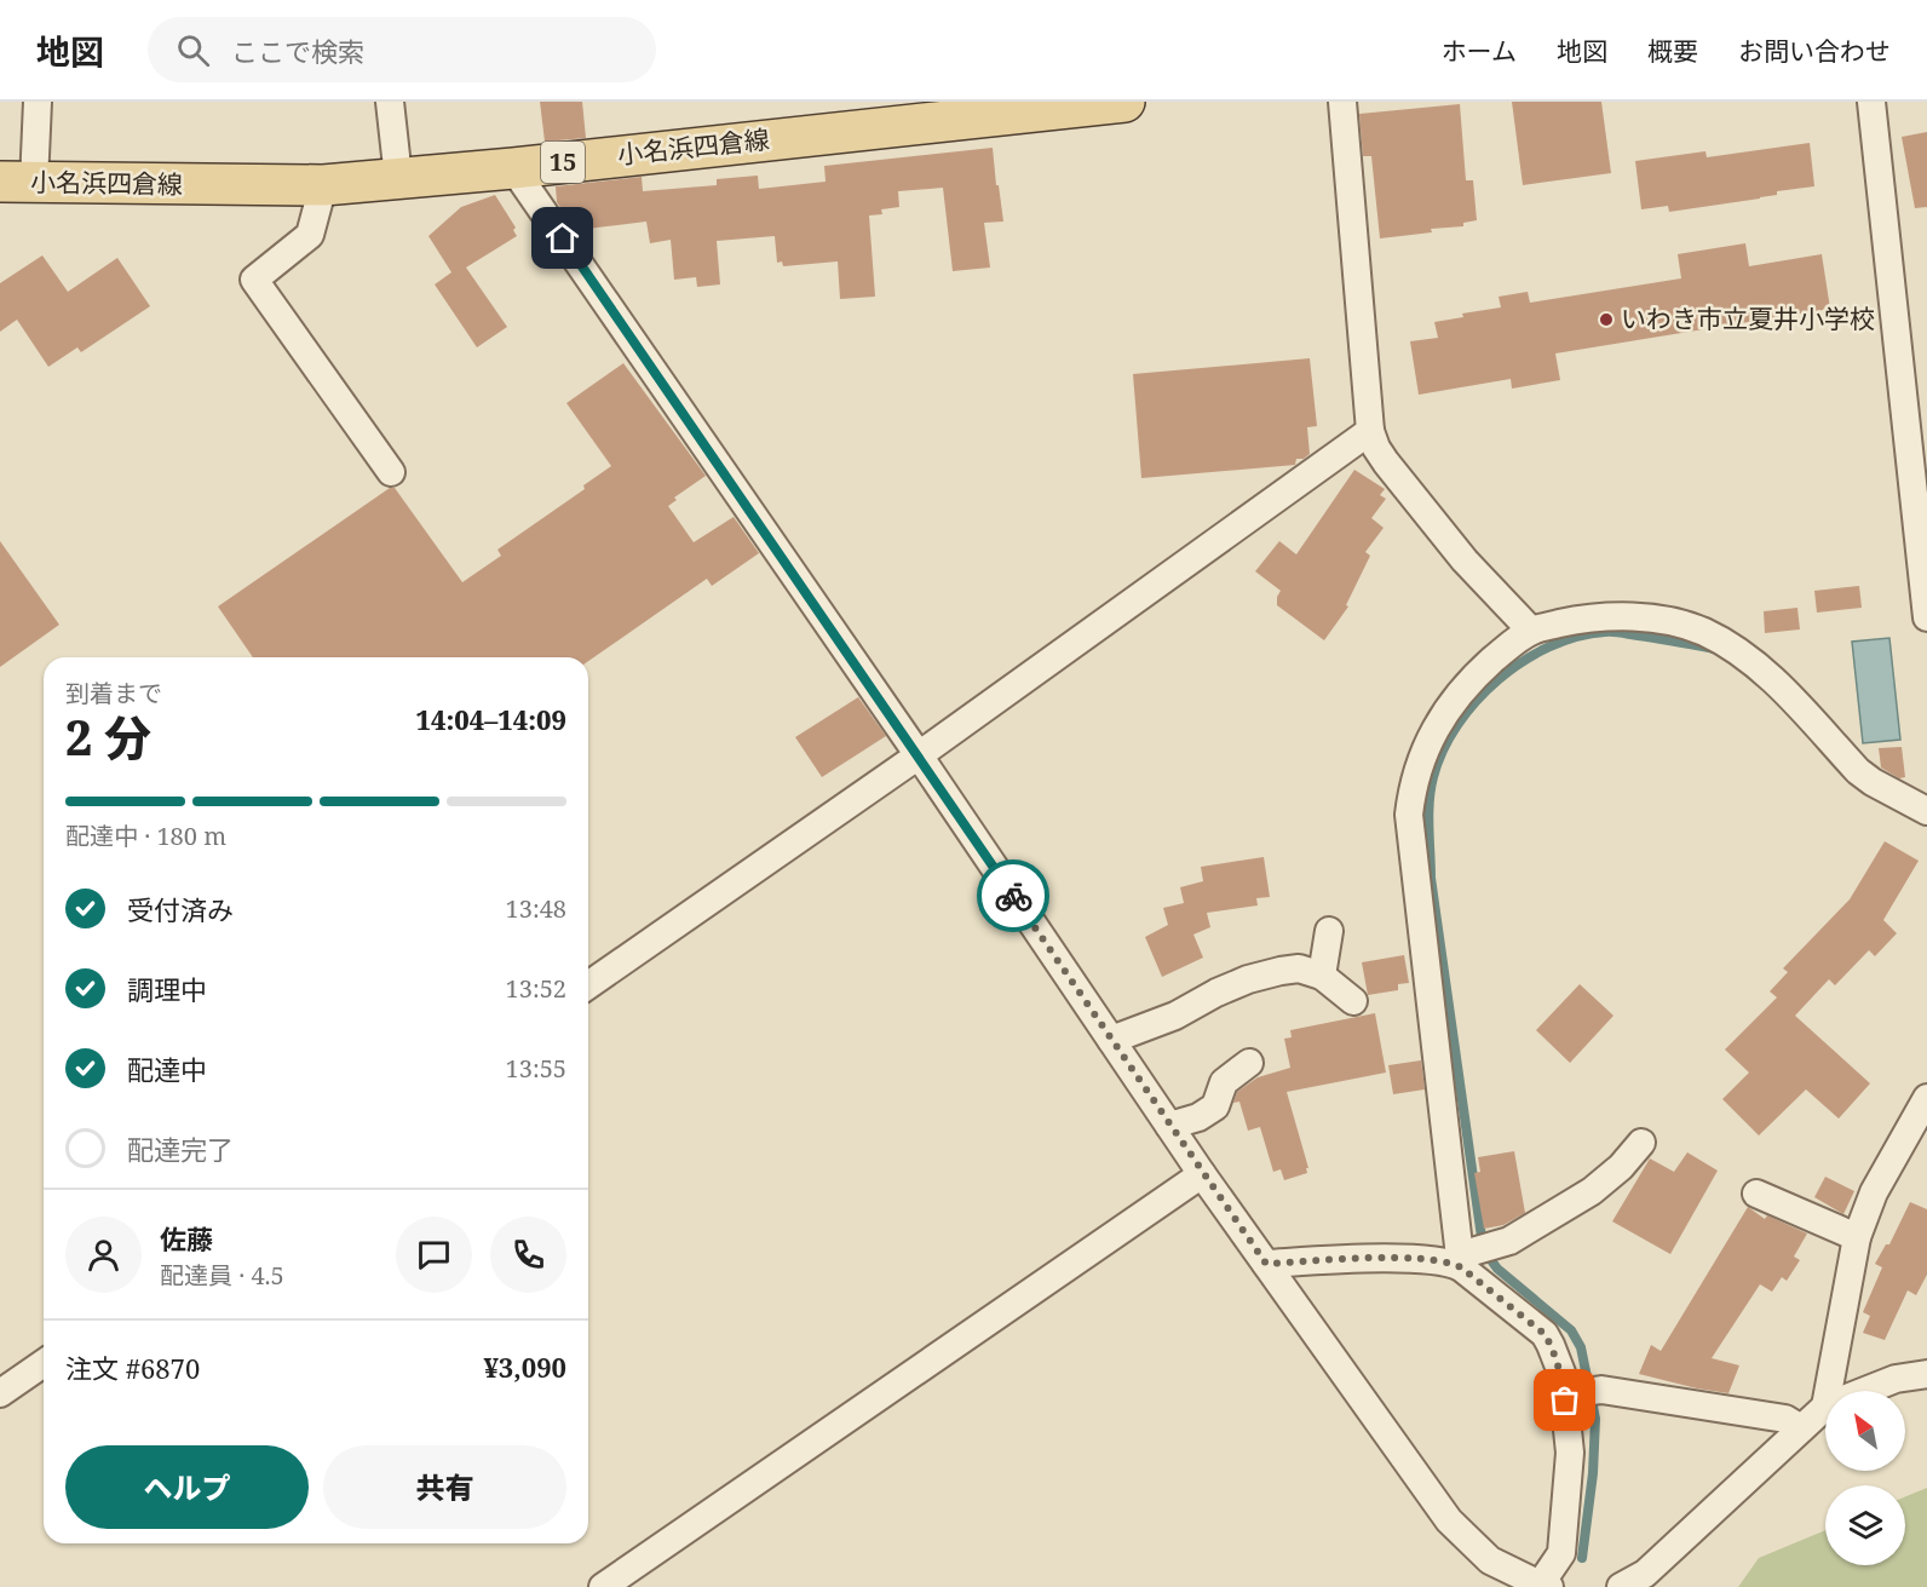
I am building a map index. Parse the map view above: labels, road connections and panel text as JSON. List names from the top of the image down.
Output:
{
  "streets": {
    "main road": ["小名浜四倉線", "15"]
  },
  "places": ["いわき市立夏井小学校"],
  "north": "top left",
  "page": {
    "header": "地図",
    "search": "ここで検索",
    "nav": [
      "ホーム",
      "地図",
      "概要",
      "お問い合わせ"
    ],
    "heading": ["2 分", "到着まで", "14:04–14:09"],
    "panel": [
      "佐藤",
      "配達員 · 4.5",
      "注文 #6870",
      "¥3,090"
    ],
    "bar": "配達中 · 180 m",
    "list": [
      ["受付済み", "13:48"],
      ["調理中", "13:52"],
      ["配達中", "13:55"],
      "配達完了"
    ],
    "buttons": ["ヘルプ", "共有"]
  }
}
